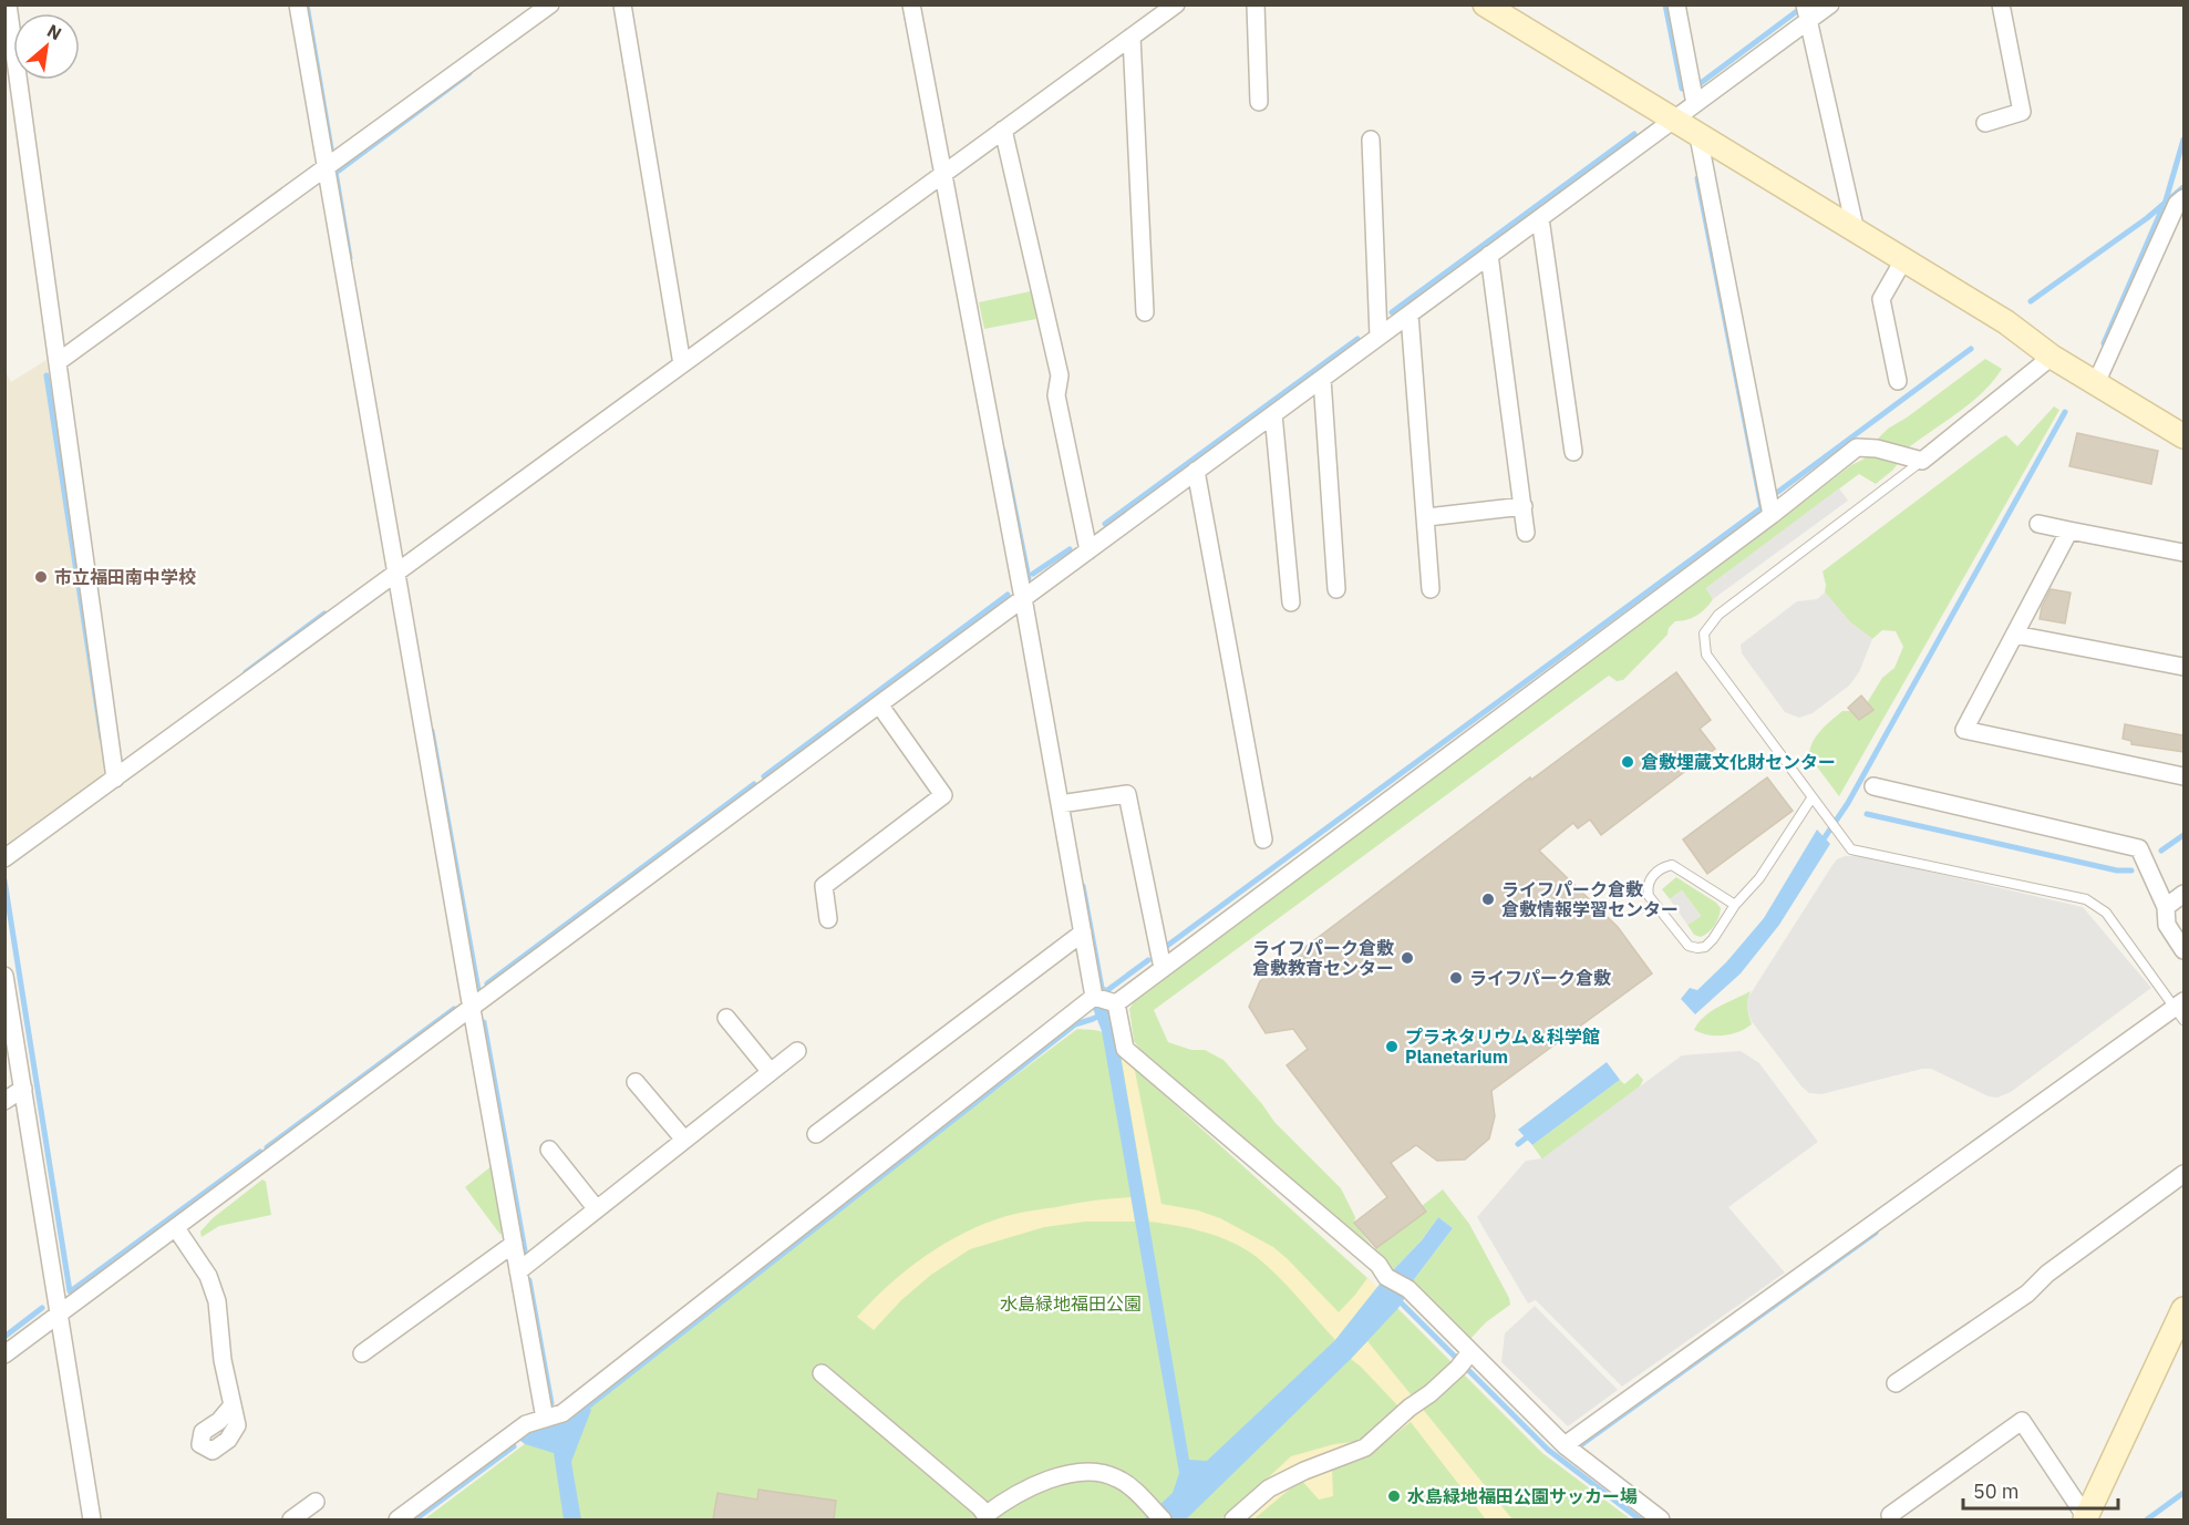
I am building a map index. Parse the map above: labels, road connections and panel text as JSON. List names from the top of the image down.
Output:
{
  "parks": ["水島緑地福田公園"],
  "places": [
    "市立福田南中学校",
    "倉敷埋蔵文化財センター",
    "ライフパーク倉敷 倉敷情報学習センター",
    "ライフパーク倉敷 倉敷教育センター",
    "ライフパーク倉敷",
    "プラネタリウム＆科学館 Planetarium",
    "水島緑地福田公園サッカー場"
  ],
  "scale_bar": "50 m",
  "north": "top right"
}
